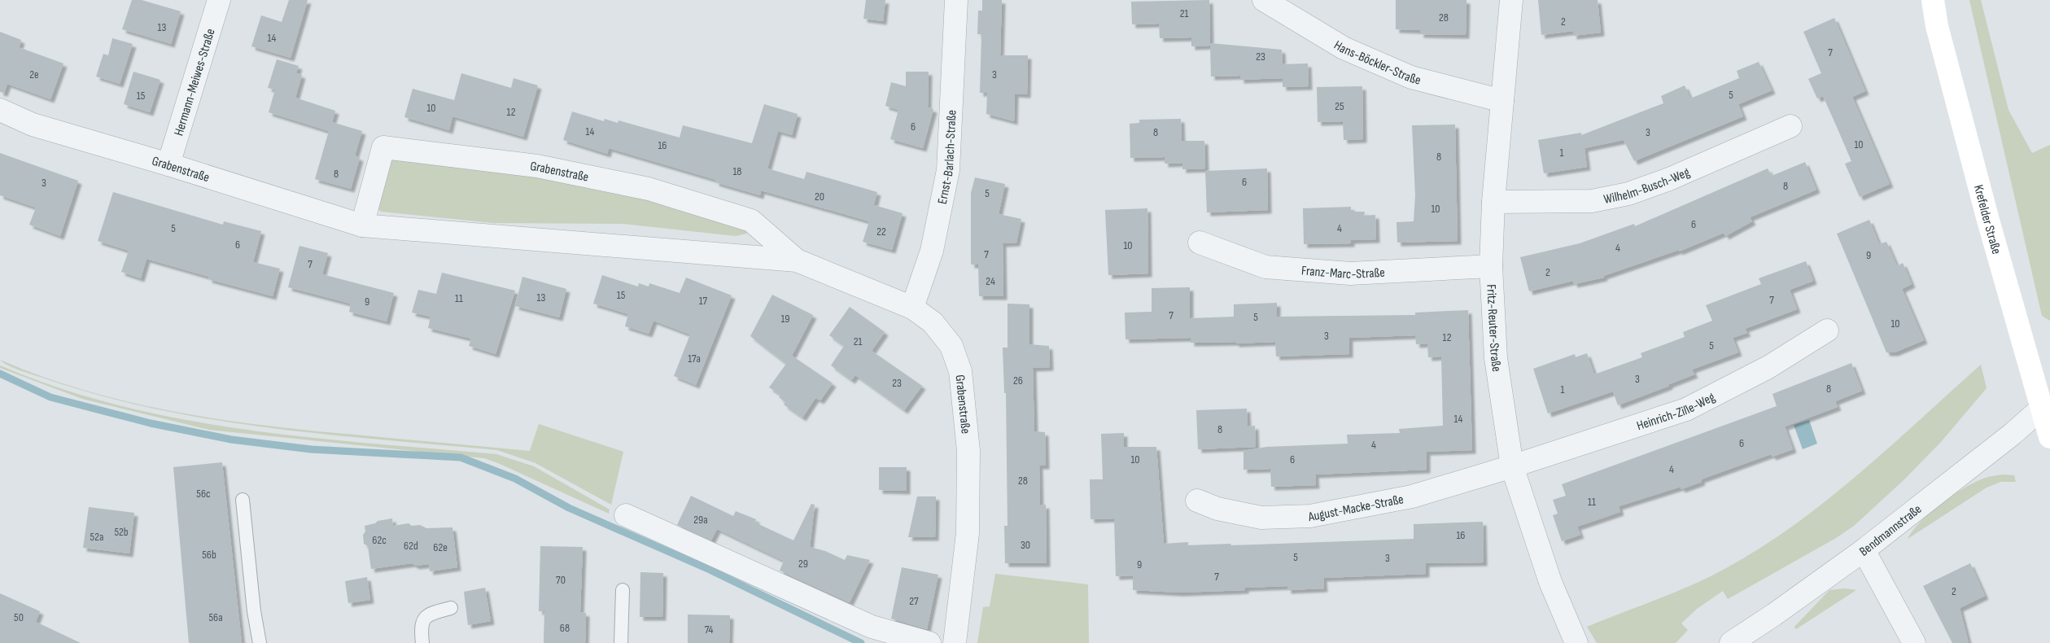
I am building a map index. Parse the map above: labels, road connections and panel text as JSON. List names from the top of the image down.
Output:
{
  "streets": {
    "main road": ["Krefelder Straße"],
    "street": [
      "Hans-Böckler-Straße",
      "Hermann-Meiwes-Straße",
      "Ernst-Barlach-Straße",
      "Grabenstraße",
      "Wilhelm-Busch-Weg",
      "Franz-Marc-Straße",
      "Fritz-Reuter-Straße",
      "Heinrich-Zille-Weg",
      "August-Macke-Straße",
      "Bendmannstraße"
    ]
  },
  "crossings": [
    ["Hans-Böckler-Straße", "Fritz-Reuter-Straße"],
    ["Hermann-Meiwes-Straße", "Grabenstraße"],
    ["Ernst-Barlach-Straße", "Grabenstraße"],
    ["Wilhelm-Busch-Weg", "Fritz-Reuter-Straße"],
    ["Krefelder Straße", "Bendmannstraße"],
    ["Franz-Marc-Straße", "Fritz-Reuter-Straße"],
    ["Fritz-Reuter-Straße", "Heinrich-Zille-Weg"],
    ["Fritz-Reuter-Straße", "August-Macke-Straße"],
    ["Heinrich-Zille-Weg", "August-Macke-Straße"]
  ],
  "house_numbers": [
    "21",
    "28",
    "2",
    "13",
    "14",
    "7",
    "23",
    "2e",
    "3",
    "5",
    "15",
    "25",
    "10",
    "12",
    "6",
    "14",
    "8",
    "3",
    "10",
    "16",
    "1",
    "8",
    "18",
    "8",
    "6",
    "3",
    "8",
    "5",
    "20",
    "10",
    "6",
    "5",
    "4",
    "22",
    "6",
    "10",
    "4",
    "7",
    "9",
    "7",
    "2",
    "24",
    "15",
    "13",
    "11",
    "7",
    "17",
    "9",
    "7",
    "5",
    "19",
    "10",
    "3",
    "12",
    "21",
    "5",
    "17a",
    "3",
    "26",
    "23",
    "8",
    "1",
    "14",
    "8",
    "6",
    "4",
    "10",
    "6",
    "4",
    "28",
    "56c",
    "11",
    "29a",
    "52b",
    "16",
    "52a",
    "62c",
    "30",
    "62d",
    "62e",
    "56b",
    "5",
    "3",
    "29",
    "9",
    "7",
    "70",
    "2",
    "27",
    "50",
    "56a",
    "68",
    "74"
  ]
}
